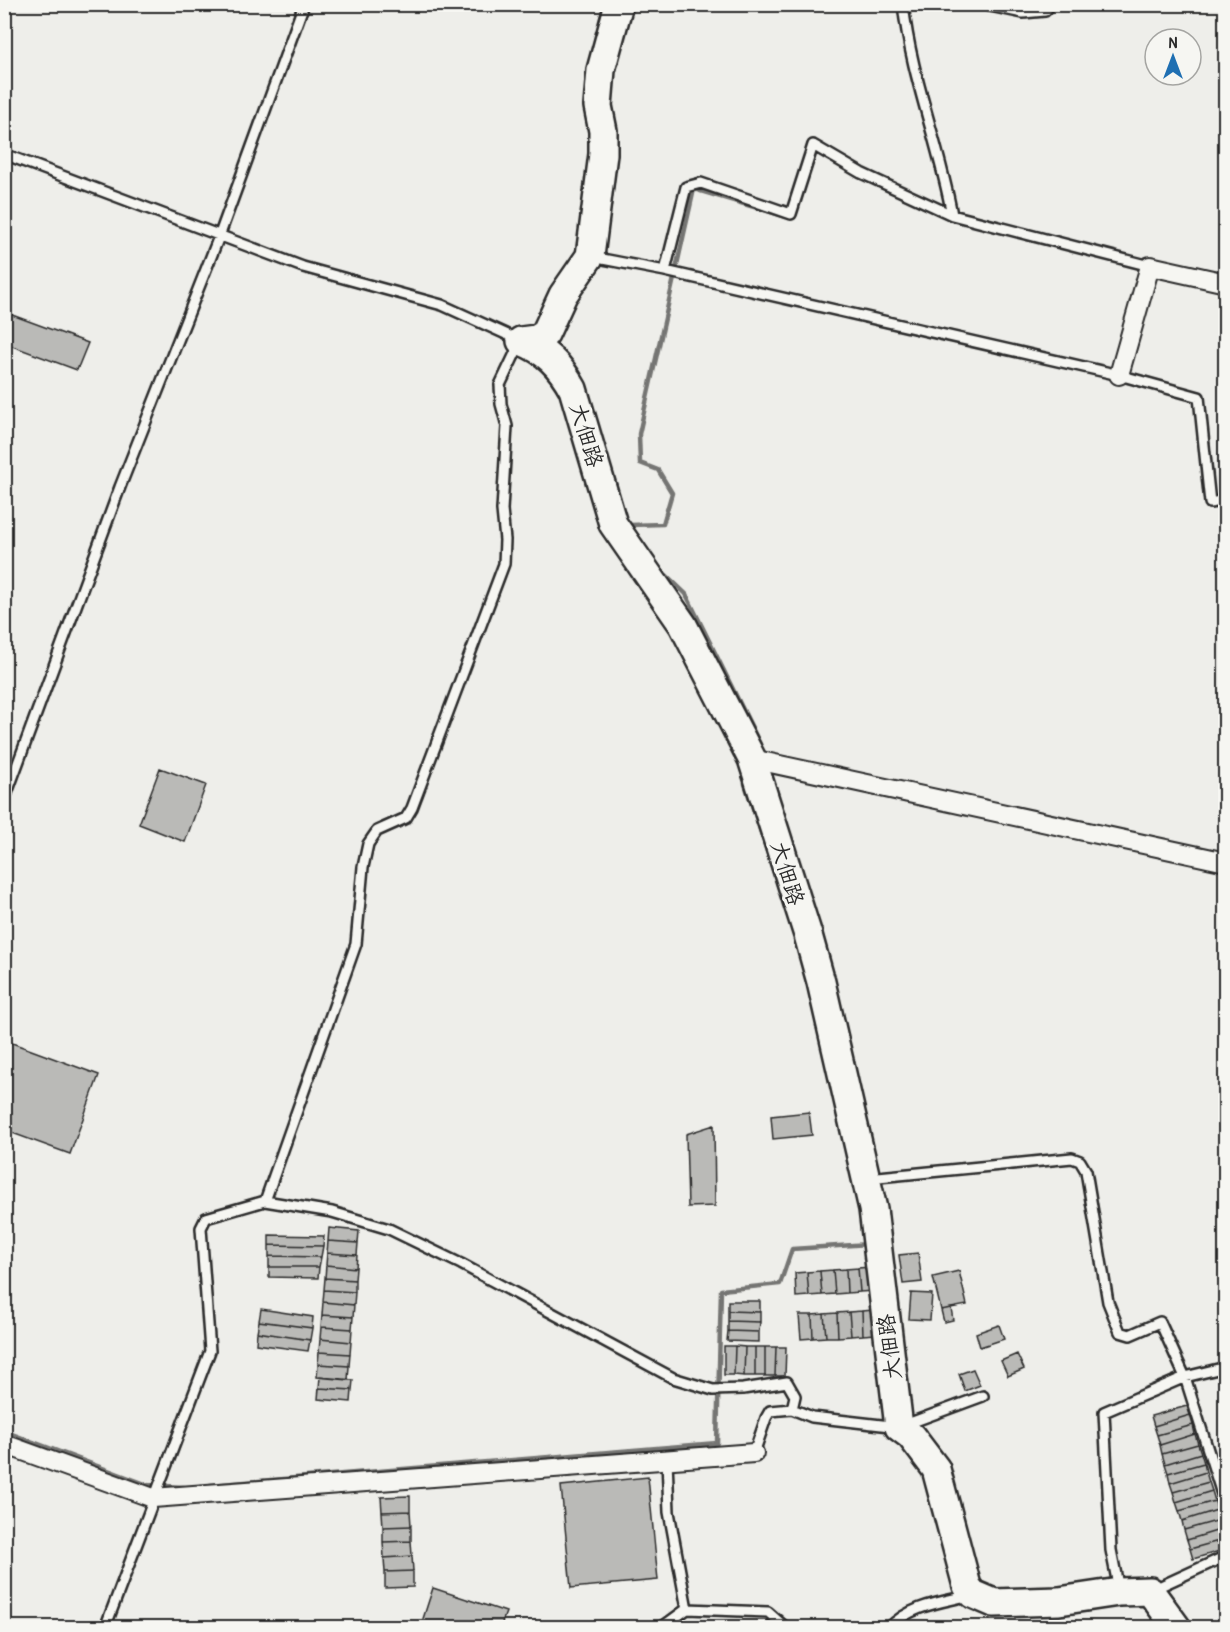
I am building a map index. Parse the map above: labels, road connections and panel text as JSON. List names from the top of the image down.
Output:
{
  "streets": {
    "street": ["大佃路"]
  },
  "north": "top"
}
